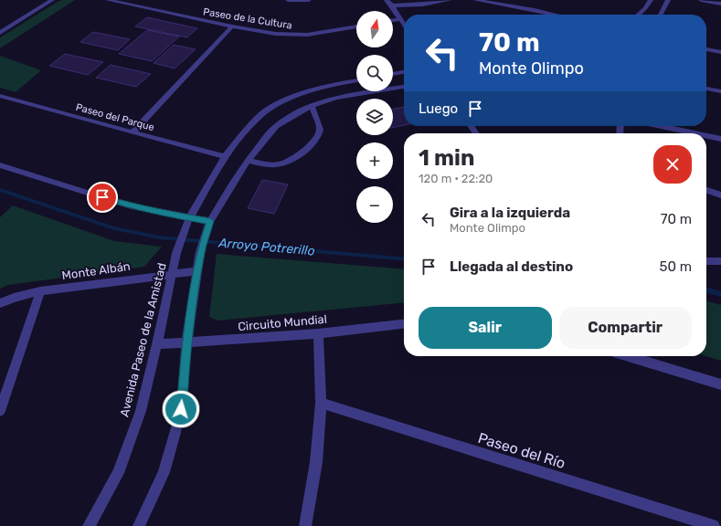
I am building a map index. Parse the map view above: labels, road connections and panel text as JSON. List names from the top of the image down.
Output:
{
  "streets": {
    "street": [
      "Paseo de la Cultura",
      "Paseo del Parque",
      "Monte Albán",
      "Circuito Mundial",
      "Avenida Paseo de la Amistad",
      "Paseo del Río"
    ]
  },
  "crossings": [
    ["Paseo del Parque", "Avenida Paseo de la Amistad"],
    ["Monte Albán", "Avenida Paseo de la Amistad"],
    ["Circuito Mundial", "Avenida Paseo de la Amistad"]
  ],
  "water": ["Arroyo Potrerillo"],
  "north": "top",
  "page": {
    "map_buttons": ["+", "−"],
    "turn": ["70 m", "Monte Olimpo"],
    "then": "Luego",
    "heading": ["1 min", "120 m · 22:20"],
    "list": [
      {
        "name": "Gira a la izquierda",
        "note": "Monte Olimpo",
        "value": "70 m"
      },
      {
        "name": "Llegada al destino",
        "value": "50 m"
      }
    ],
    "buttons": ["Salir", "Compartir"]
  }
}
